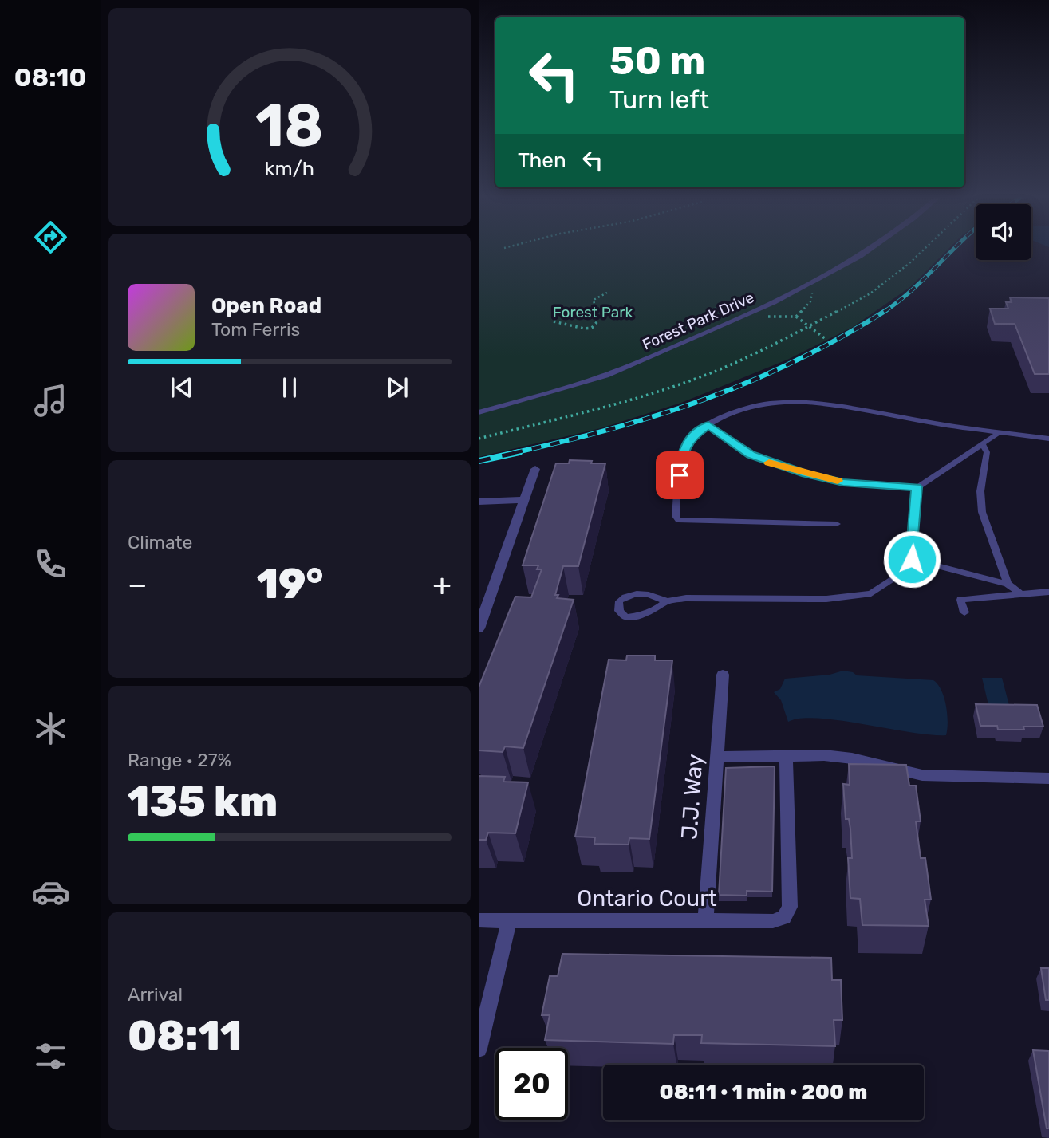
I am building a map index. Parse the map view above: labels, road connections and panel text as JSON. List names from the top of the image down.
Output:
{
  "streets": {
    "street": ["Forest Park Drive", "J.J. Way", "Ontario Court"]
  },
  "crossings": [
    ["J.J. Way", "Ontario Court"]
  ],
  "parks": ["Forest Park"],
  "page": {
    "tabs": "08:10",
    "turn": ["50 m", "Turn left"],
    "then": "Then",
    "song": ["Open Road", "Tom Ferris"],
    "tile": [
      "Climate",
      ["Range · 27%", "135 km"],
      ["Arrival", "08:11"]
    ],
    "heat": ["−", "19°", "+"],
    "limit": "20",
    "trip": "08:11 · 1 min · 200 m",
    "gauge": ["18", "km/h"]
  }
}
